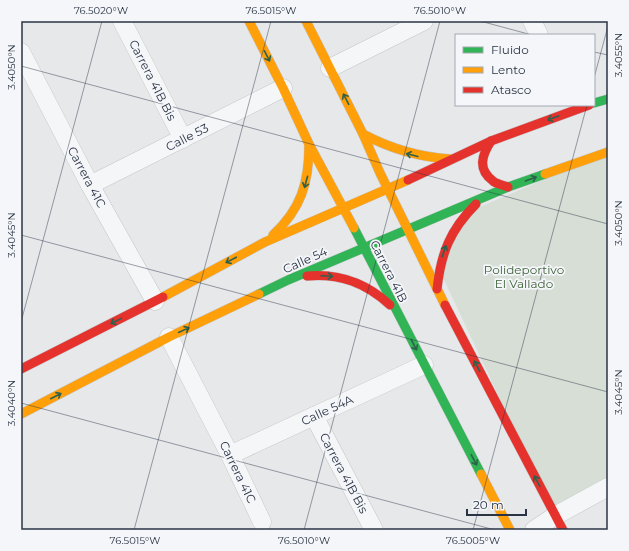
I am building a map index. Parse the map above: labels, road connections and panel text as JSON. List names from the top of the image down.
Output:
{
  "streets": {
    "main road": ["Calle 54", "Carrera 41B"],
    "street": [
      "Carrera 41B Bis",
      "Calle 53",
      "Carrera 41C",
      "Calle 54A"
    ]
  },
  "crossings": [
    ["Carrera 41B Bis", "Calle 53"],
    ["Carrera 41B Bis", "Calle 54A"],
    ["Calle 53", "Carrera 41C"],
    ["Calle 53", "Carrera 41B"],
    ["Carrera 41C", "Calle 54"],
    ["Carrera 41C", "Calle 54A"],
    ["Calle 54", "Carrera 41B"],
    ["Carrera 41B", "Calle 54A"]
  ],
  "parks": ["Polideportivo El Vallado"],
  "legend": ["Fluido", "Lento", "Atasco"],
  "scale_bar": "20 m",
  "coordinates": [
    "76.5020°W",
    "76.5015°W",
    "76.5010°W",
    "3.4055°N",
    "3.4050°N",
    "3.4045°N",
    "3.4040°N",
    "76.5005°W"
  ]
}
